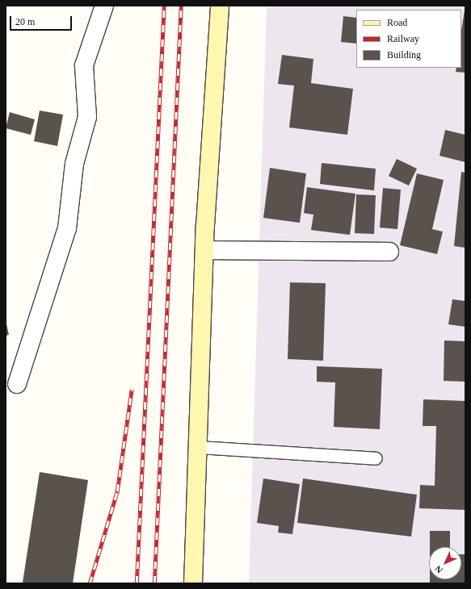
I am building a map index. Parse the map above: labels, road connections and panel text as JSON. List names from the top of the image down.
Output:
{
  "legend": ["Road", "Railway", "Building"],
  "scale_bar": "20 m",
  "north": "bottom left"
}
